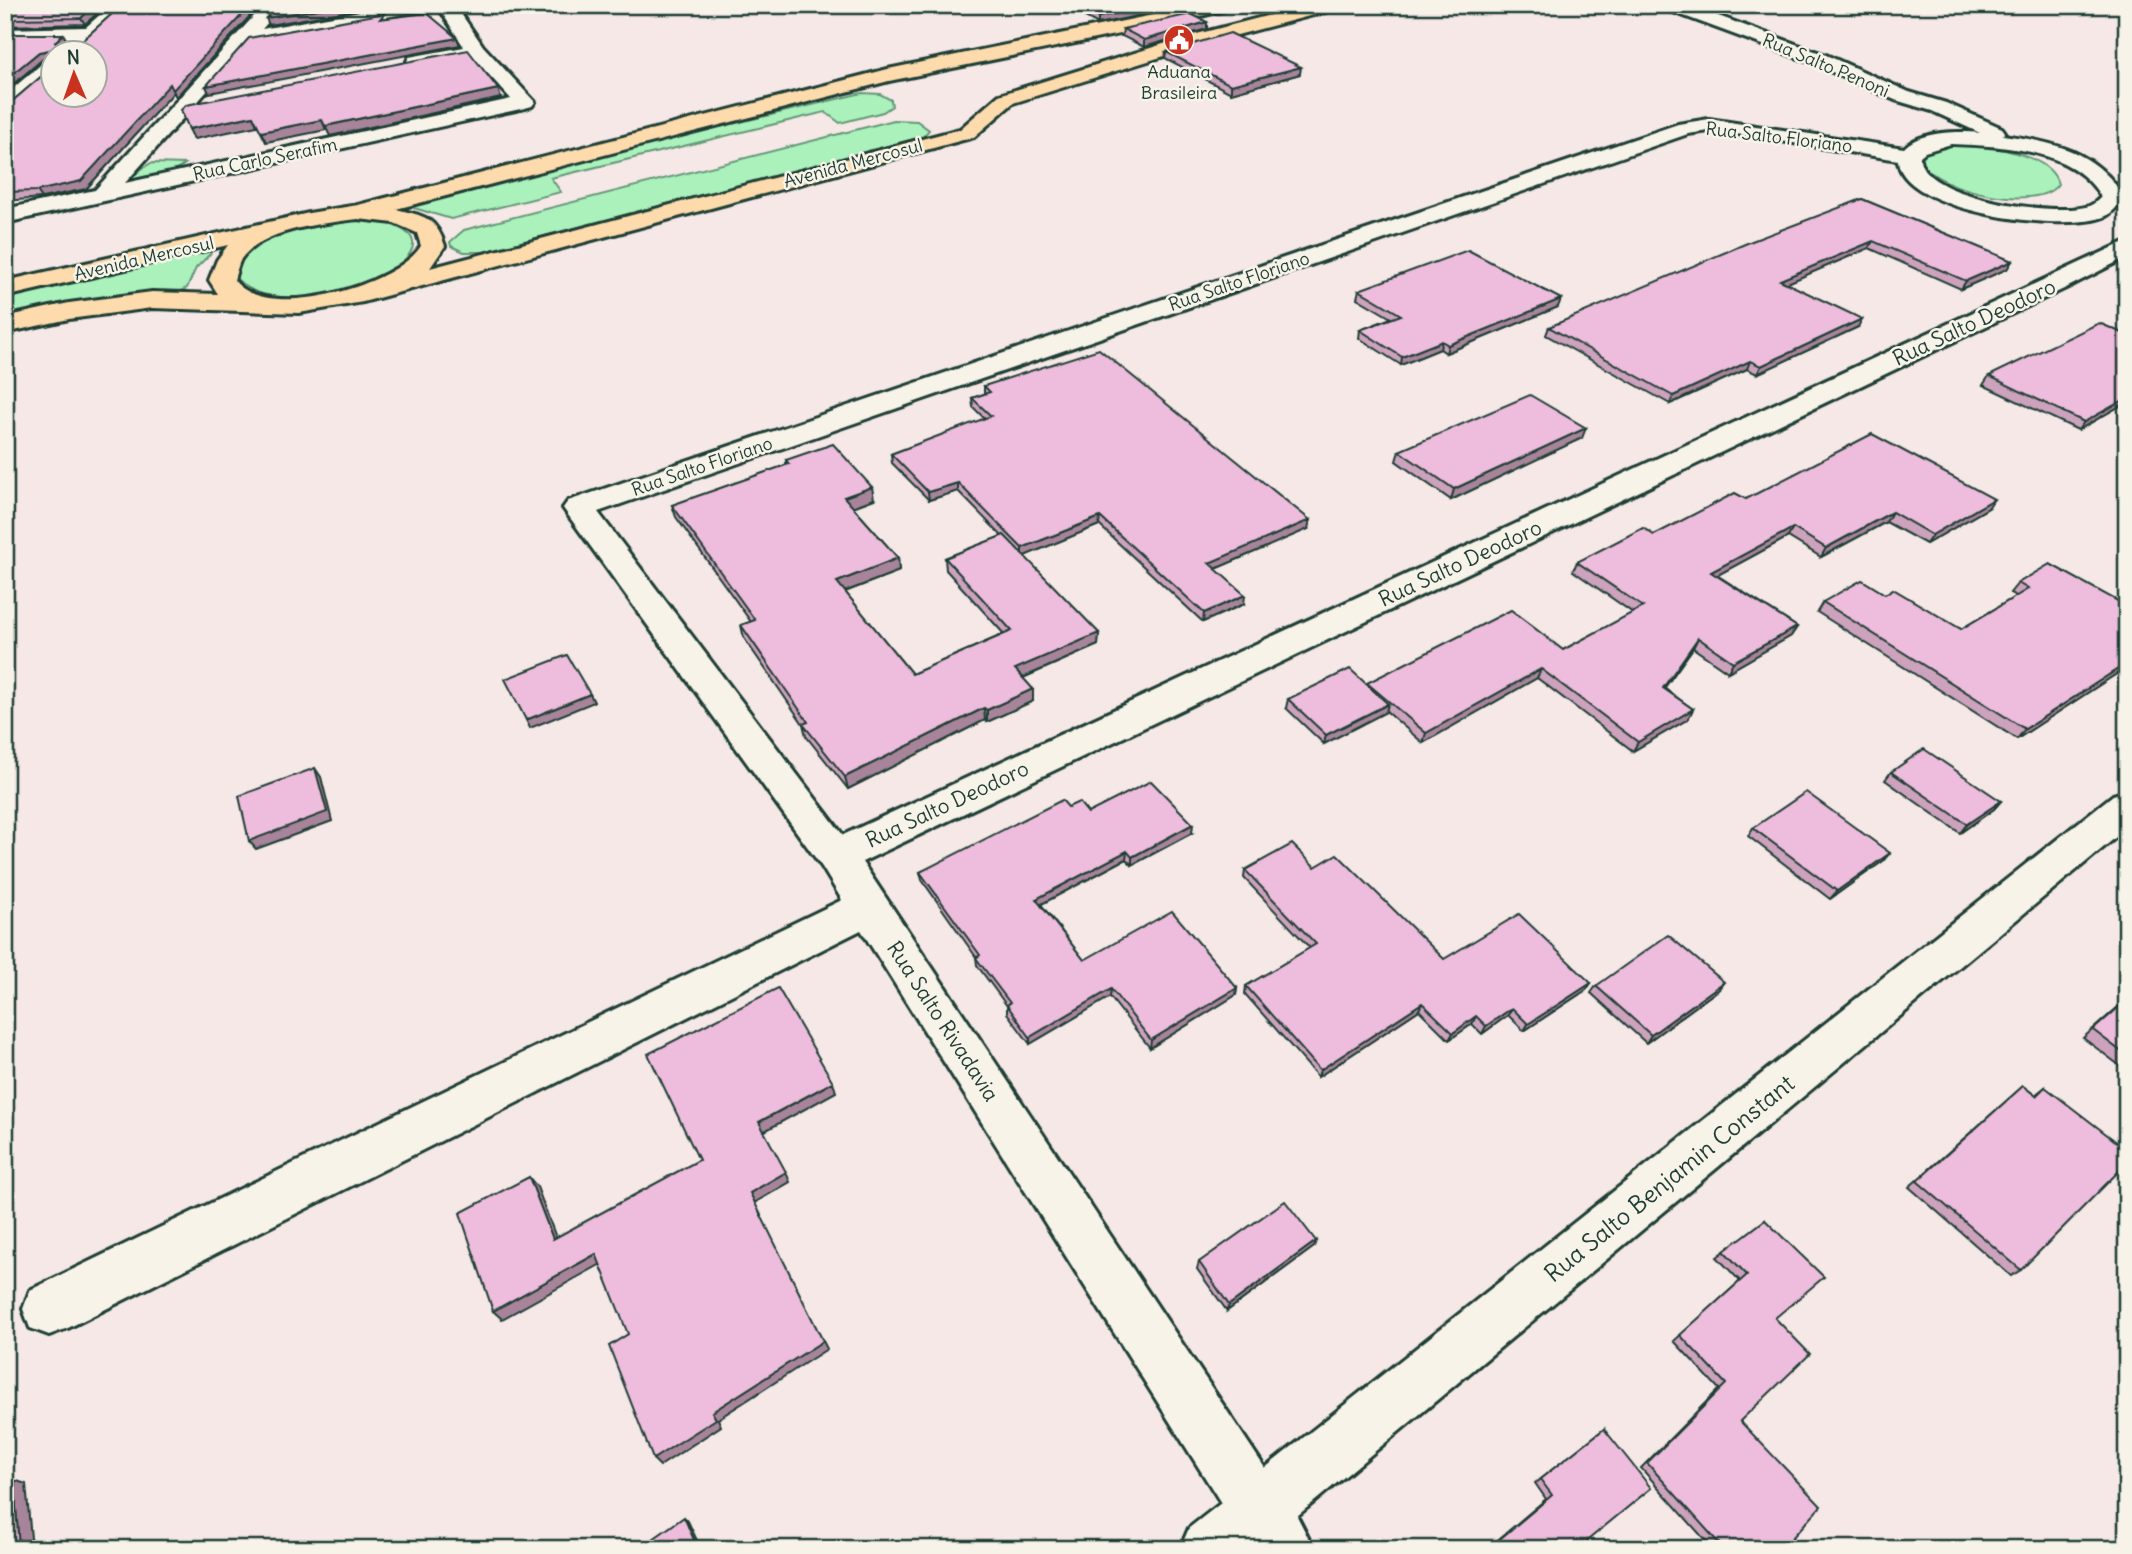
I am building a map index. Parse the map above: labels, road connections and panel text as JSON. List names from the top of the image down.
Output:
{
  "streets": {
    "highway": ["Avenida Mercosul"],
    "street": [
      "Rua Salto Penoni",
      "Rua Salto Floriano",
      "Rua Carlo Serafim",
      "Rua Salto Deodoro",
      "Rua Salto Rivadavia",
      "Rua Salto Benjamin Constant"
    ]
  },
  "crossings": [
    ["Rua Salto Floriano", "Rua Salto Rivadavia"],
    ["Rua Salto Deodoro", "Rua Salto Rivadavia"],
    ["Rua Salto Rivadavia", "Rua Salto Benjamin Constant"]
  ],
  "places": {
    "public building": ["Aduana Brasileira"]
  },
  "north": "top"
}
